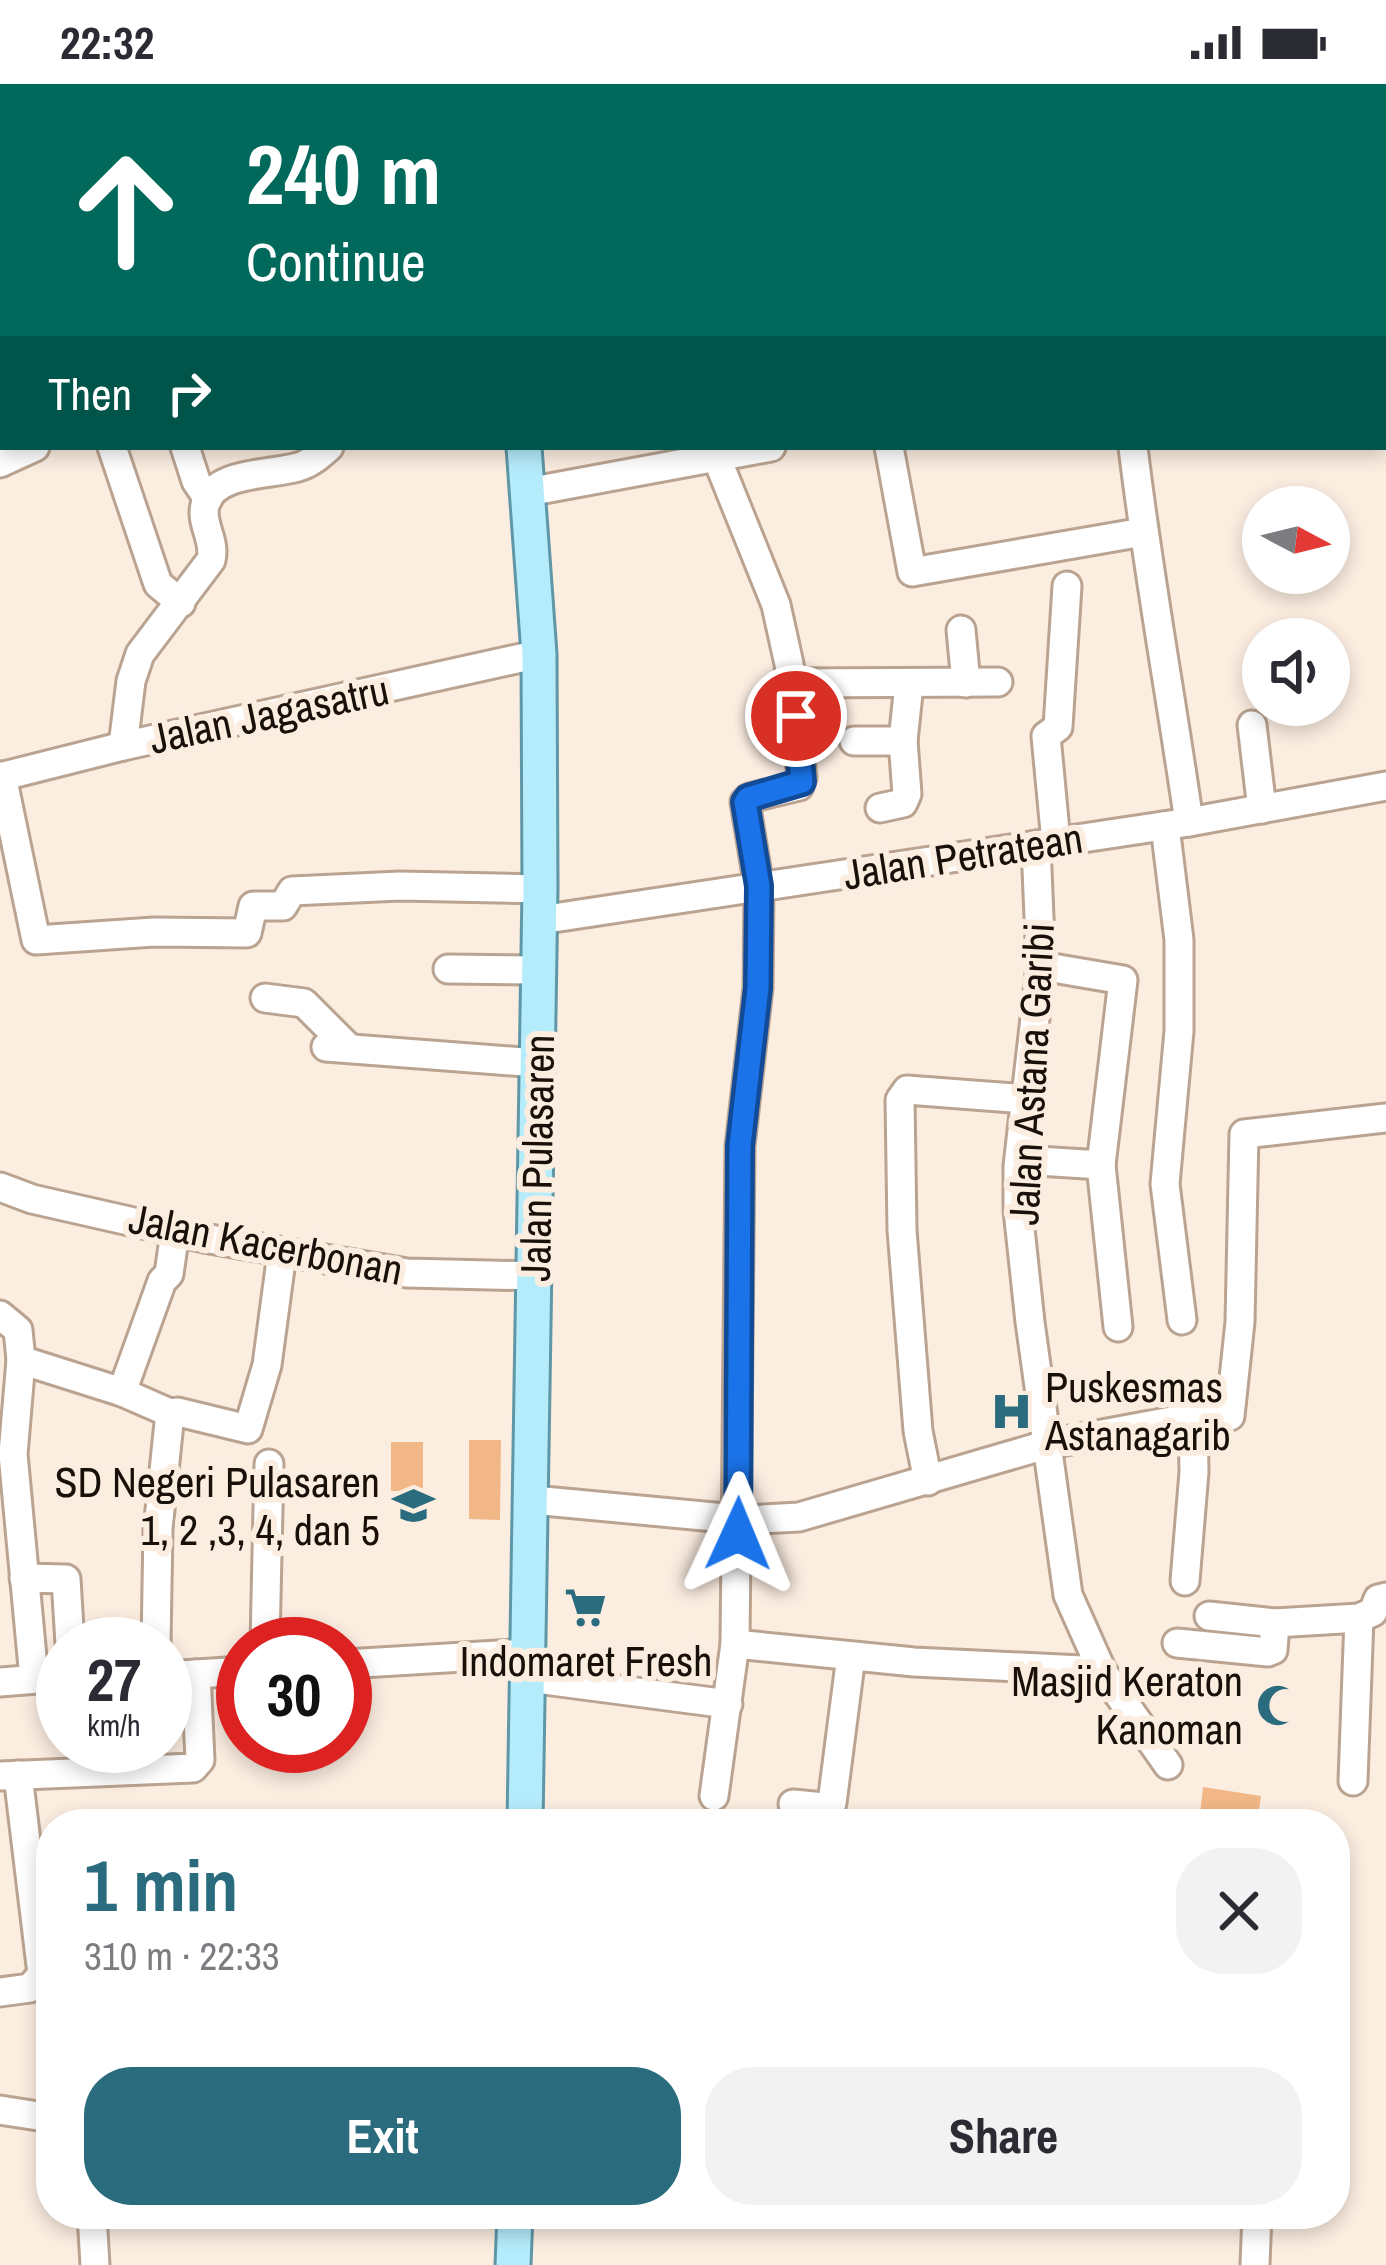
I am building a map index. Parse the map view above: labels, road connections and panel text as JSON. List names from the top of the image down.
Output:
{
  "streets": {
    "main road": ["Jalan Pulasaren"],
    "street": [
      "Jalan Jagasatru",
      "Jalan Petratean",
      "Jalan Astana Garibi",
      "Jalan Kacerbonan"
    ]
  },
  "crossings": [
    ["Jalan Jagasatru", "Jalan Petratean"],
    ["Jalan Jagasatru", "Jalan Pulasaren"],
    ["Jalan Petratean", "Jalan Astana Garibi"],
    ["Jalan Petratean", "Jalan Pulasaren"],
    ["Jalan Pulasaren", "Jalan Kacerbonan"]
  ],
  "places": {
    "hospital": ["Puskesmas Astanagarib"],
    "school or university": ["SD Negeri Pulasaren 1, 2 ,3, 4, dan 5"],
    "supermarket": ["Indomaret Fresh"],
    "mosque": ["Masjid Keraton Kanoman"]
  },
  "north": "right",
  "page": {
    "status": "22:32",
    "turn": ["240 m", "Continue"],
    "then": "Then",
    "speed": "27 km/h",
    "limit": "30",
    "heading": ["1 min", "310 m · 22:33"],
    "buttons": ["Exit", "Share"]
  }
}
